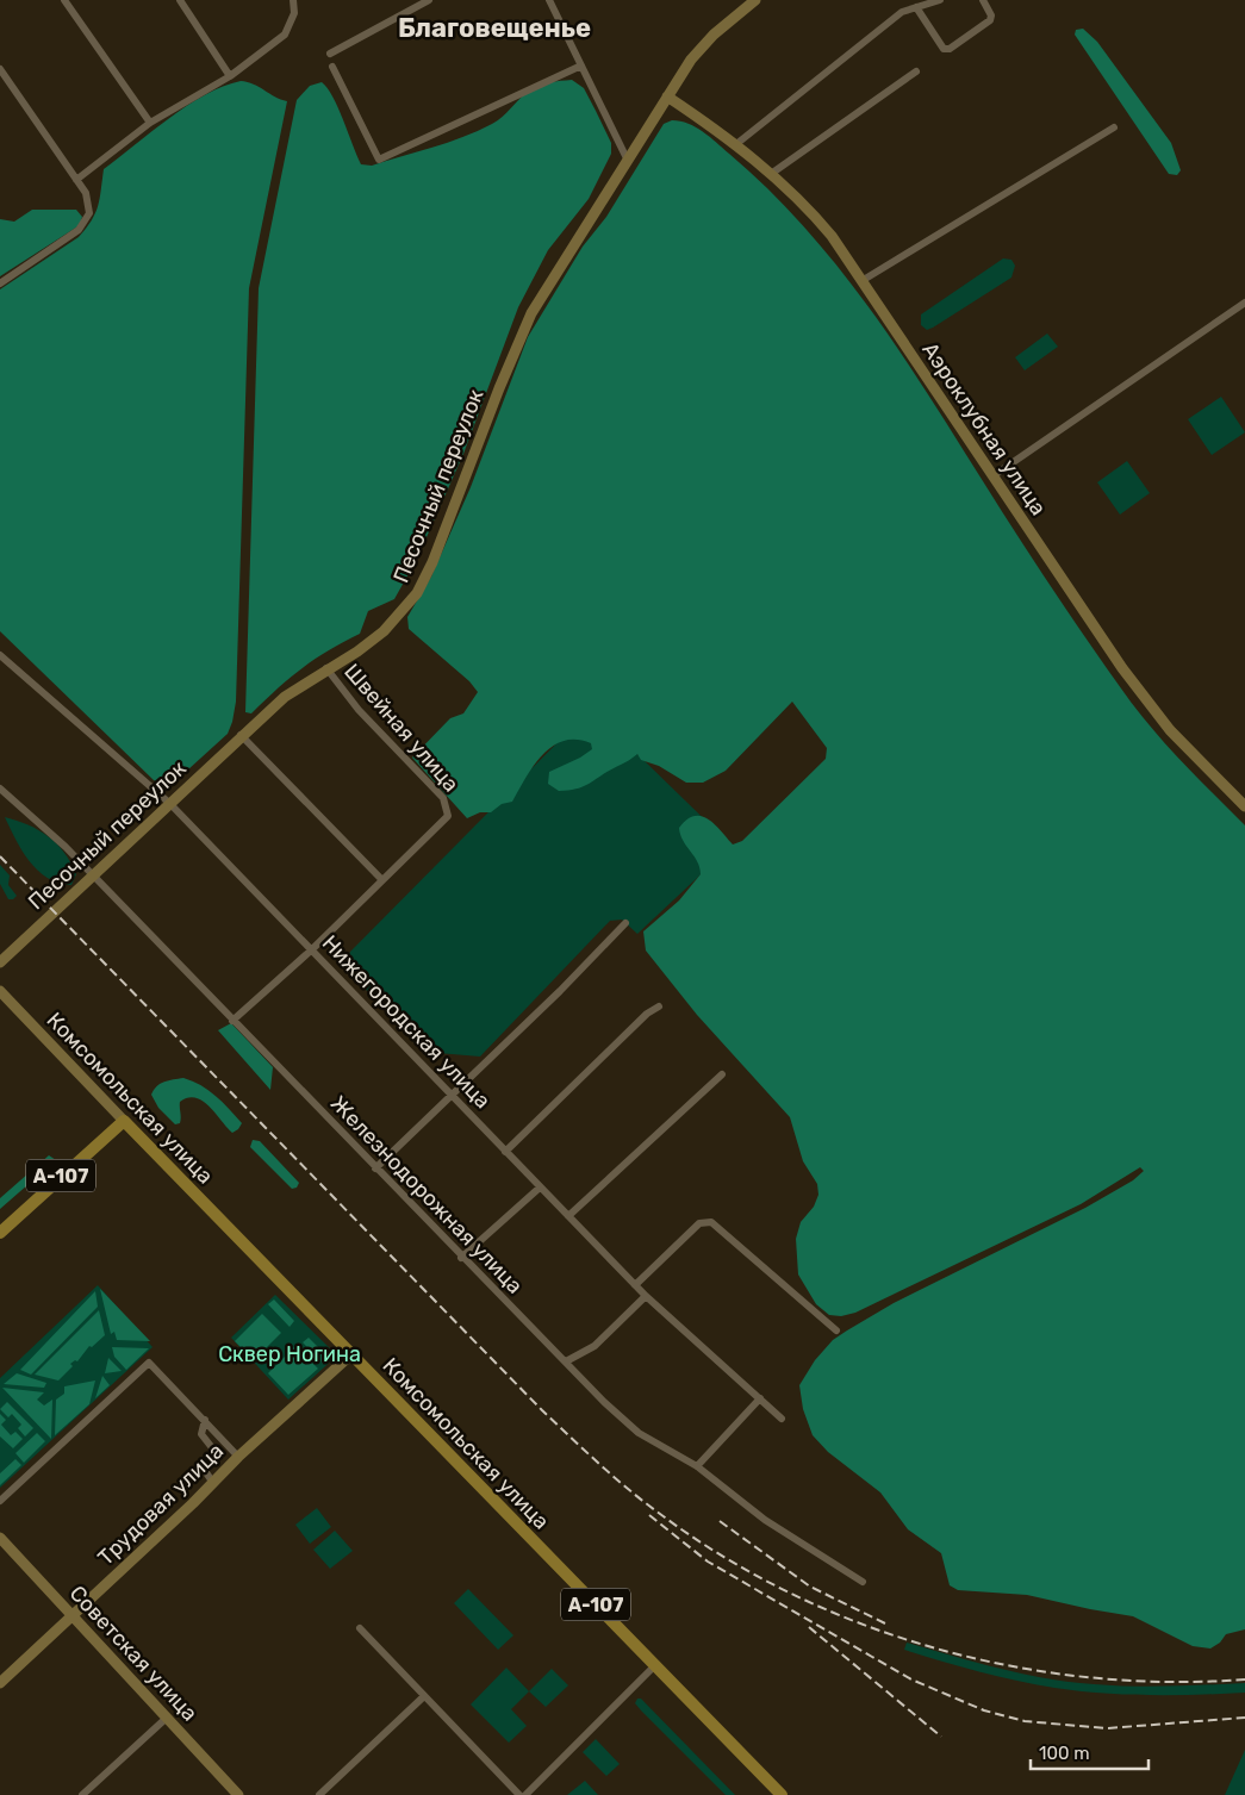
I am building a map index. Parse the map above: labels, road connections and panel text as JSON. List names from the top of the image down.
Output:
{
  "streets": {
    "main road": ["Комсомольская улица", "А-107"],
    "street": [
      "Аэроклубная улица",
      "Песочный переулок",
      "Швейная улица",
      "Нижегородская улица",
      "Железнодорожная улица",
      "Трудовая улица",
      "Советская улица"
    ]
  },
  "crossings": [
    ["Аэроклубная улица", "Песочный переулок"],
    ["Песочный переулок", "Швейная улица"],
    ["Песочный переулок", "Нижегородская улица"],
    ["Песочный переулок", "Железнодорожная улица"],
    ["Комсомольская улица", "А-107"],
    ["Комсомольская улица", "Трудовая улица"],
    ["Трудовая улица", "Советская улица"]
  ],
  "districts": ["Благовещенье"],
  "parks": ["Сквер Ногина"],
  "scale_bar": "100 m"
}
